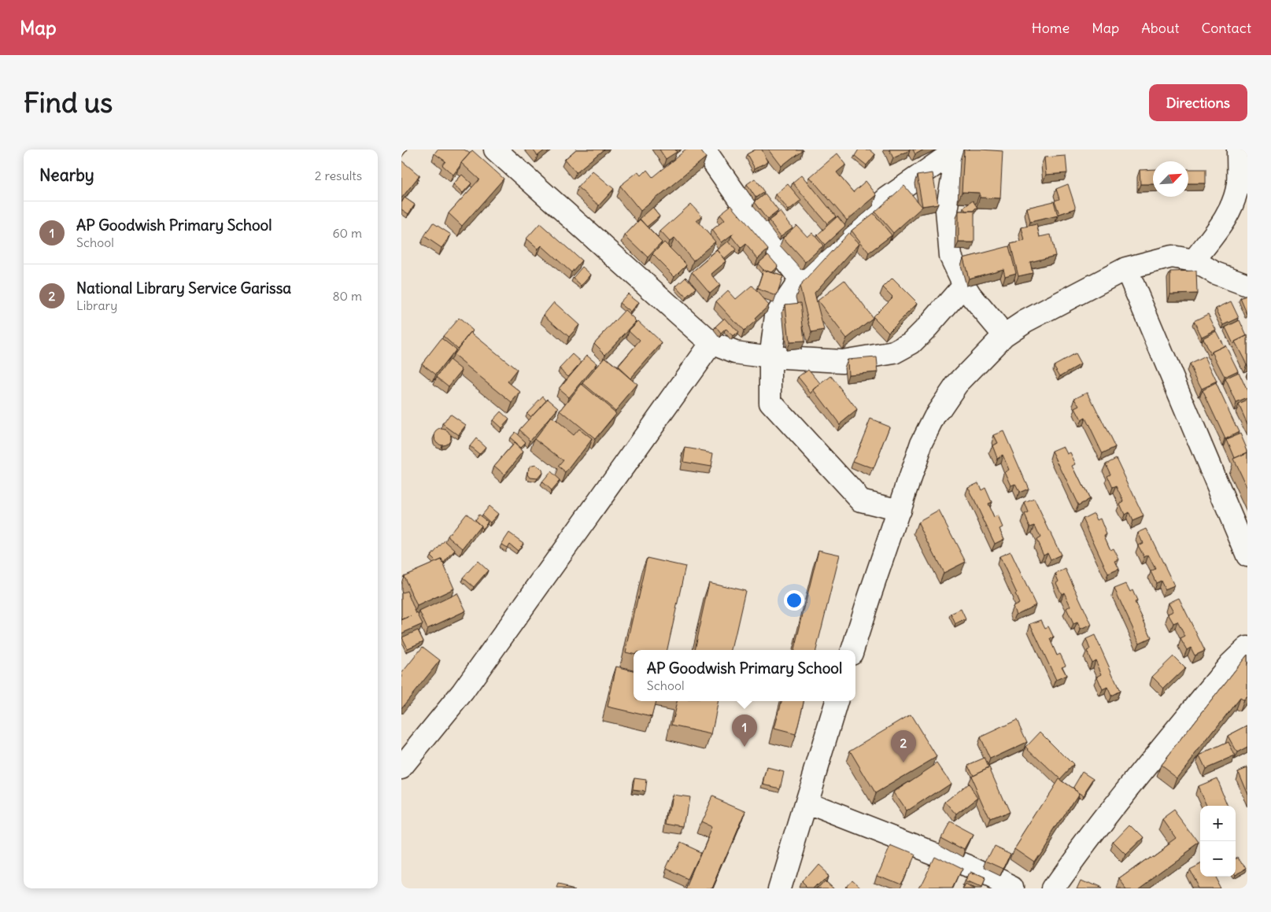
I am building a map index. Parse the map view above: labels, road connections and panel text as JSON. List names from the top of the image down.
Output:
{
  "north": "top right",
  "page": {
    "header": "Map",
    "nav": [
      "Home",
      "Map",
      "About",
      "Contact"
    ],
    "buttons": "Directions",
    "title": "Find us",
    "heading": ["Nearby", "2 results"],
    "list": [
      {
        "mark": "1",
        "name": "AP Goodwish Primary School",
        "note": "School",
        "value": "60 m"
      },
      {
        "mark": "2",
        "name": "National Library Service Garissa",
        "note": "Library",
        "value": "80 m"
      }
    ],
    "popup": ["AP Goodwish Primary School", "School"],
    "pins": ["1", "2"],
    "map_buttons": ["+", "−"]
  }
}
